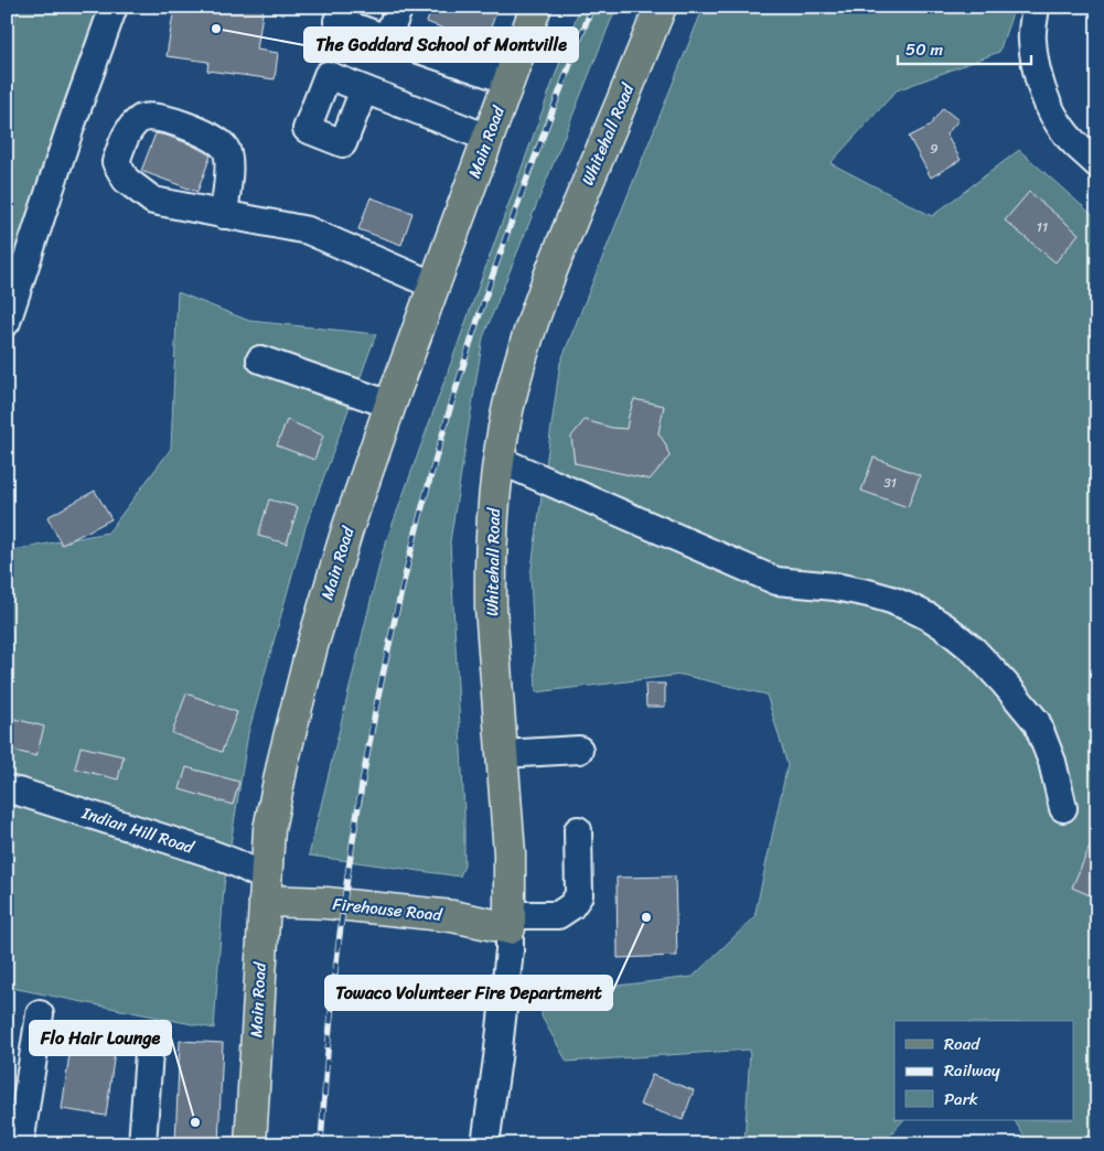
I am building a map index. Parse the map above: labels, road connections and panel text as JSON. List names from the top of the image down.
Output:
{
  "streets": {
    "main road": ["Whitehall Road", "Main Road", "Firehouse Road"],
    "street": ["Indian Hill Road"]
  },
  "crossings": [
    ["Whitehall Road", "Firehouse Road"],
    ["Main Road", "Indian Hill Road"],
    ["Main Road", "Firehouse Road"],
    ["Indian Hill Road", "Firehouse Road"]
  ],
  "places": ["The Goddard School of Montville", "Towaco Volunteer Fire Department", "Flo Hair Lounge"],
  "house_numbers": ["9", "11", "31"],
  "legend": ["Road", "Railway", "Park"],
  "scale_bar": "50 m"
}
